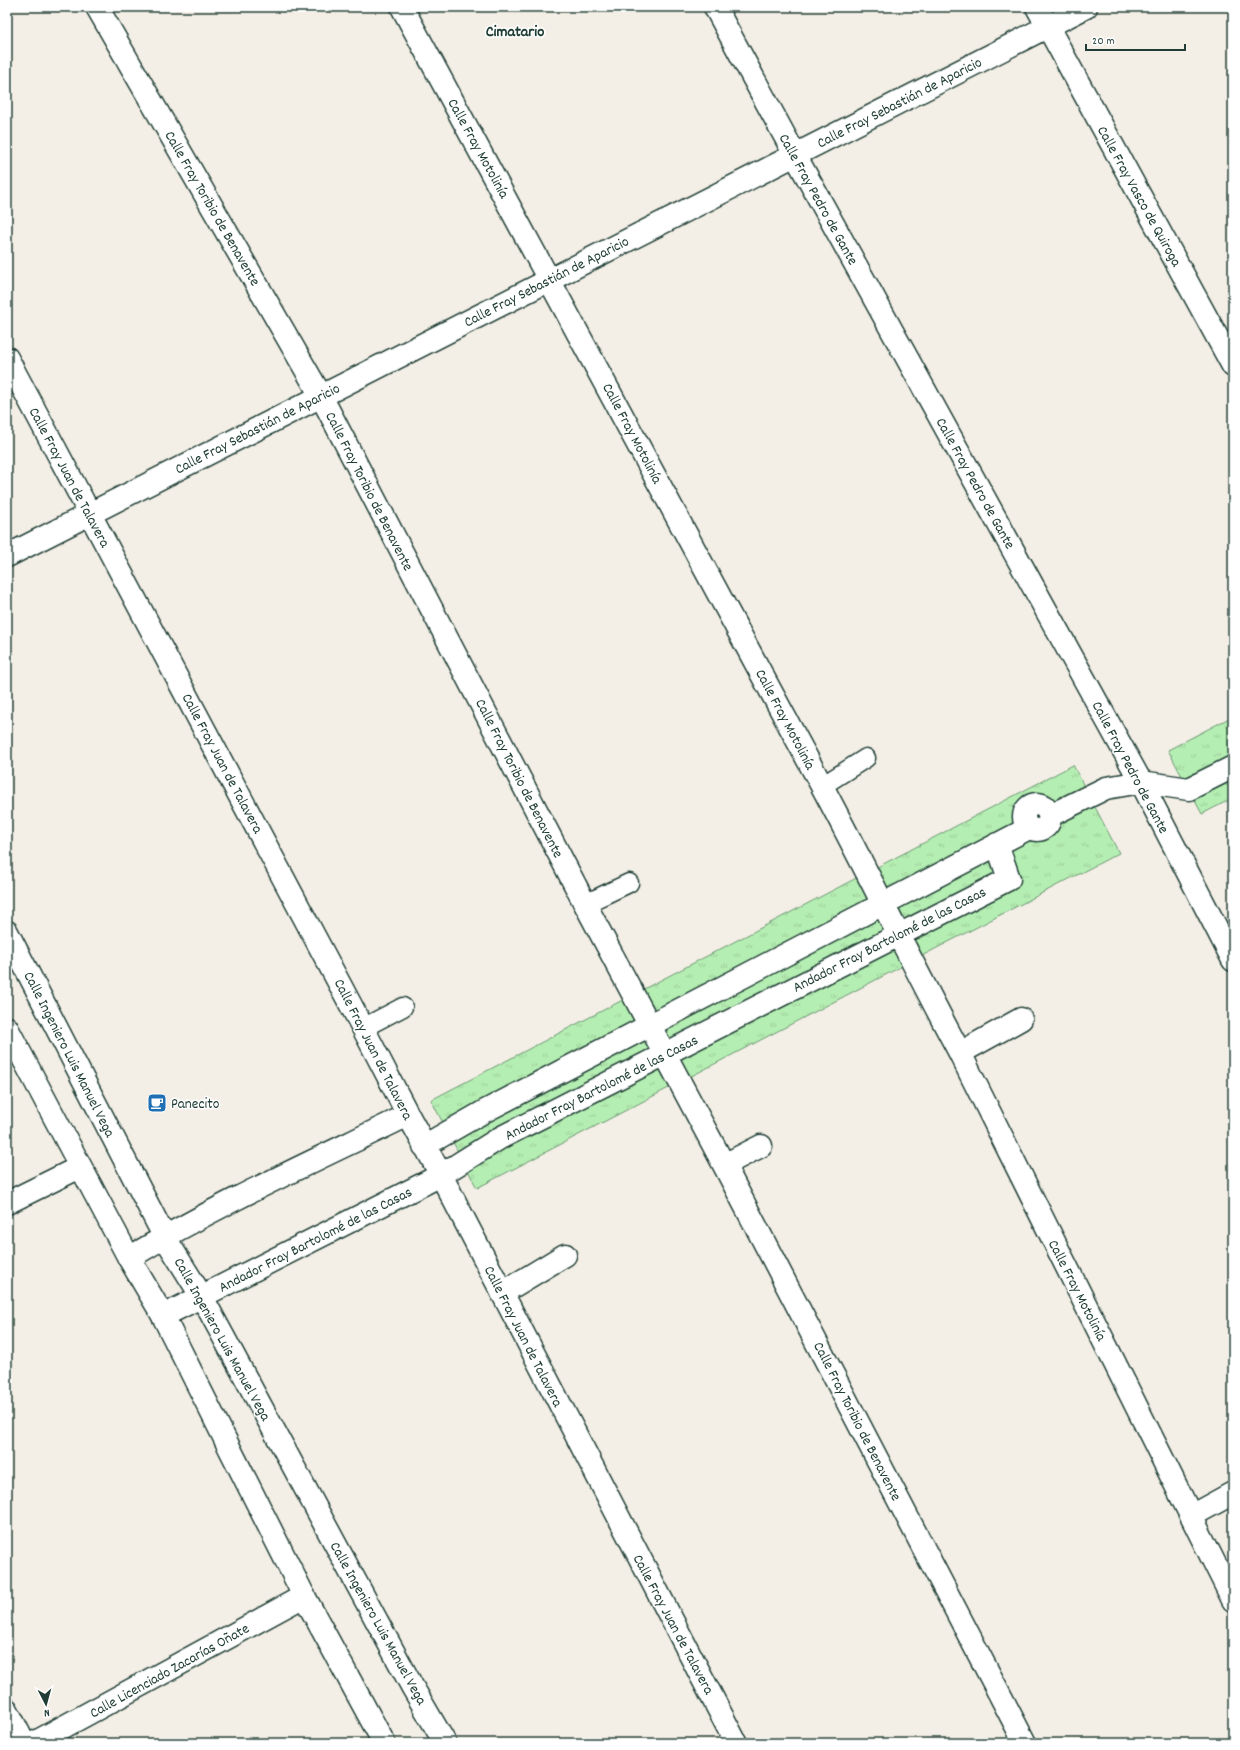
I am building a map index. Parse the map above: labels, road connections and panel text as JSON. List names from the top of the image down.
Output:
{
  "streets": {
    "street": [
      "Calle Fray Sebastián de Aparicio",
      "Calle Fray Motolinía",
      "Calle Fray Vasco de Quiroga",
      "Calle Fray Pedro de Gante",
      "Calle Fray Toribio de Benavente",
      "Calle Fray Juan de Talavera",
      "Andador Fray Bartolomé de las Casas",
      "Calle Ingeniero Luis Manuel Vega",
      "Calle Licenciado Zacarías Oñate"
    ]
  },
  "crossings": [
    ["Calle Fray Sebastián de Aparicio", "Calle Fray Motolinía"],
    ["Calle Fray Sebastián de Aparicio", "Calle Fray Vasco de Quiroga"],
    ["Calle Fray Sebastián de Aparicio", "Calle Fray Pedro de Gante"],
    ["Calle Fray Sebastián de Aparicio", "Calle Fray Toribio de Benavente"],
    ["Calle Fray Sebastián de Aparicio", "Calle Fray Juan de Talavera"],
    ["Calle Fray Motolinía", "Andador Fray Bartolomé de las Casas"],
    ["Calle Fray Toribio de Benavente", "Andador Fray Bartolomé de las Casas"],
    ["Calle Fray Juan de Talavera", "Andador Fray Bartolomé de las Casas"],
    ["Andador Fray Bartolomé de las Casas", "Calle Ingeniero Luis Manuel Vega"]
  ],
  "districts": ["Cimatario"],
  "places": {
    "cafe": ["Panecito"]
  },
  "scale_bar": "20 m",
  "north": "bottom"
}
